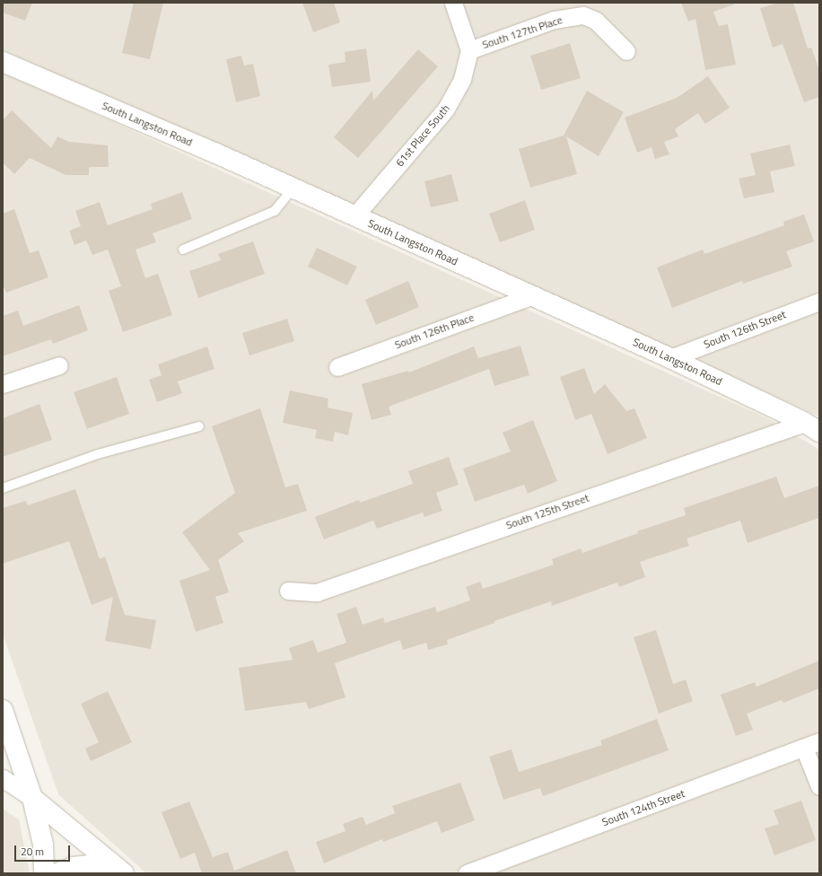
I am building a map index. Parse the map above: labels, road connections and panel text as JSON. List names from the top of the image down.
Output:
{
  "streets": {
    "street": [
      "South 127th Place",
      "South Langston Road",
      "61st Place South",
      "South 126th Street",
      "South 126th Place",
      "South 125th Street",
      "South 124th Street"
    ]
  },
  "crossings": [
    ["South 127th Place", "61st Place South"],
    ["South Langston Road", "61st Place South"],
    ["South Langston Road", "South 126th Street"],
    ["South Langston Road", "South 126th Place"],
    ["South Langston Road", "South 125th Street"]
  ],
  "scale_bar": "20 m"
}
